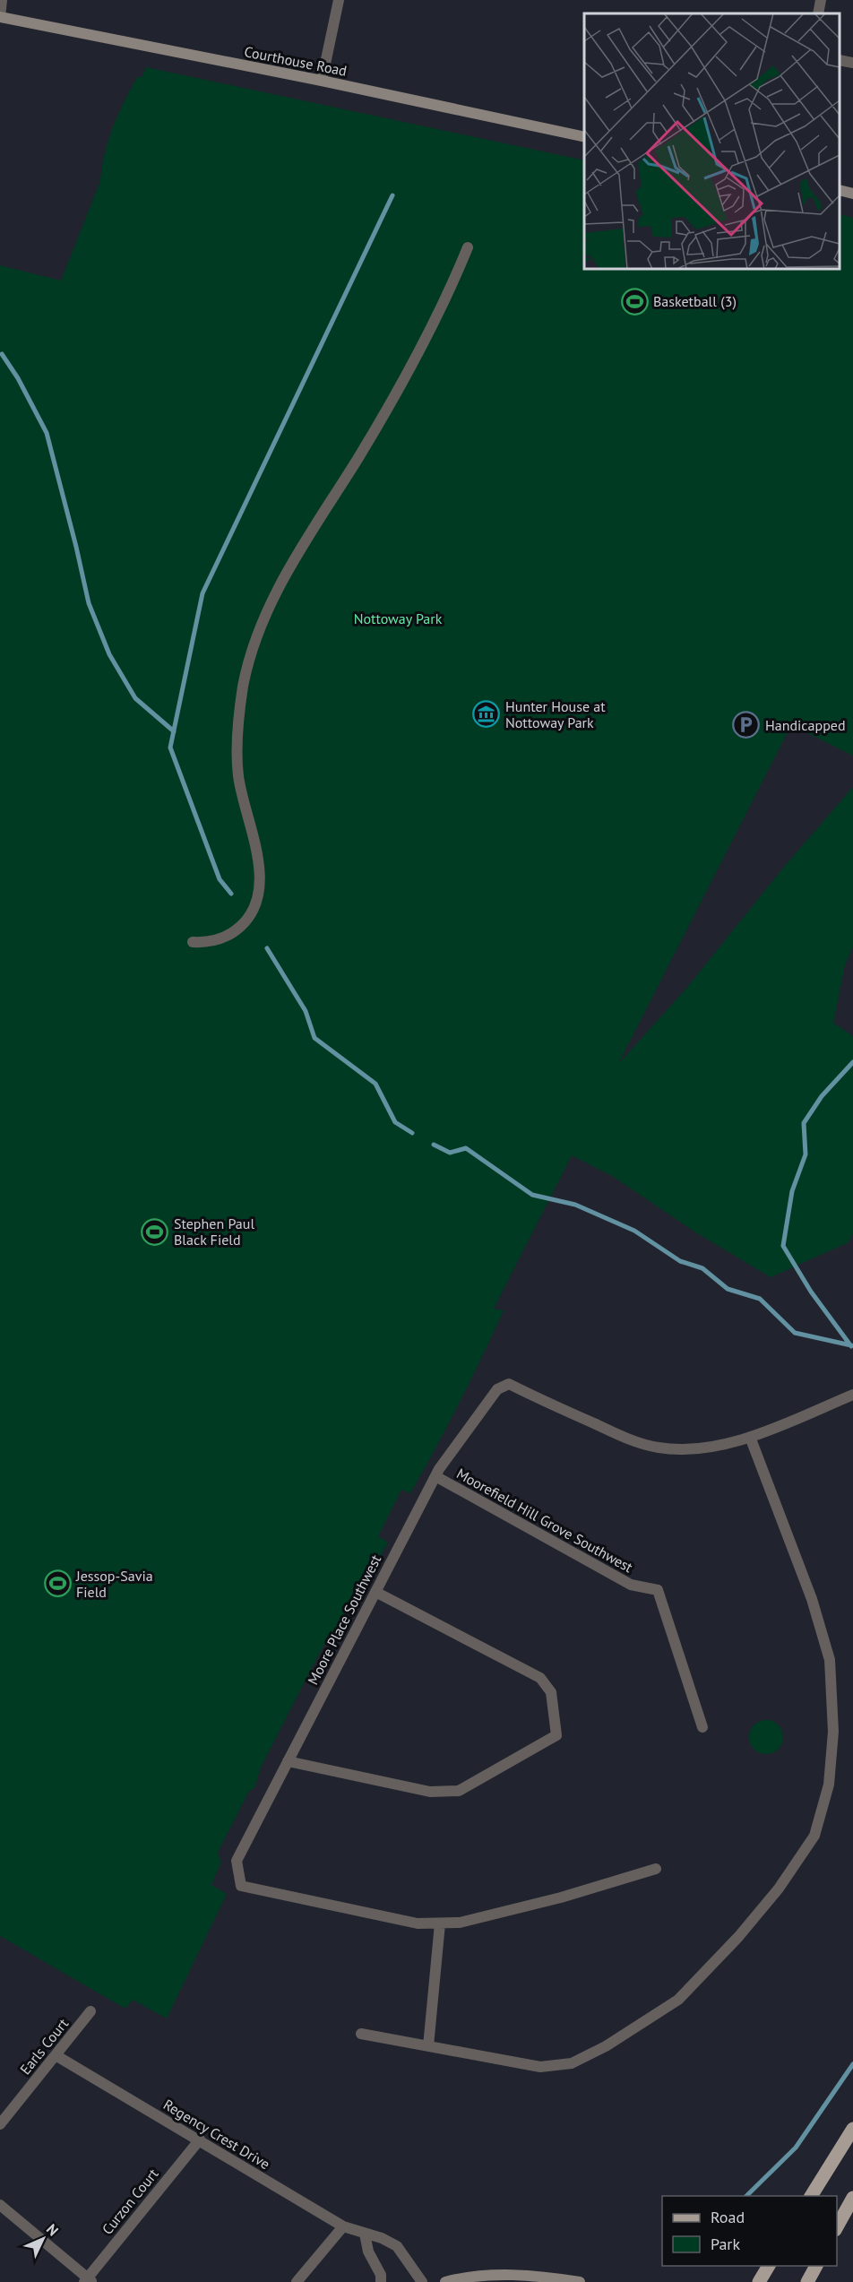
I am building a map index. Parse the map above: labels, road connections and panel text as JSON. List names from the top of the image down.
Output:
{
  "streets": {
    "street": [
      "Courthouse Road",
      "Moorefield Hill Grove Southwest",
      "Moore Place Southwest",
      "Earls Court",
      "Regency Crest Drive",
      "Curzon Court"
    ]
  },
  "crossings": [
    ["Moorefield Hill Grove Southwest", "Moore Place Southwest"],
    ["Earls Court", "Regency Crest Drive"],
    ["Regency Crest Drive", "Curzon Court"]
  ],
  "parks": ["Nottoway Park"],
  "places": {
    "sports": ["Basketball (3)", "Stephen Paul Black Field", "Jessop-Savia Field"],
    "museum": ["Hunter House at Nottoway Park"],
    "parking": ["Handicapped"]
  },
  "legend": ["Road", "Park"],
  "north": "top right"
}
